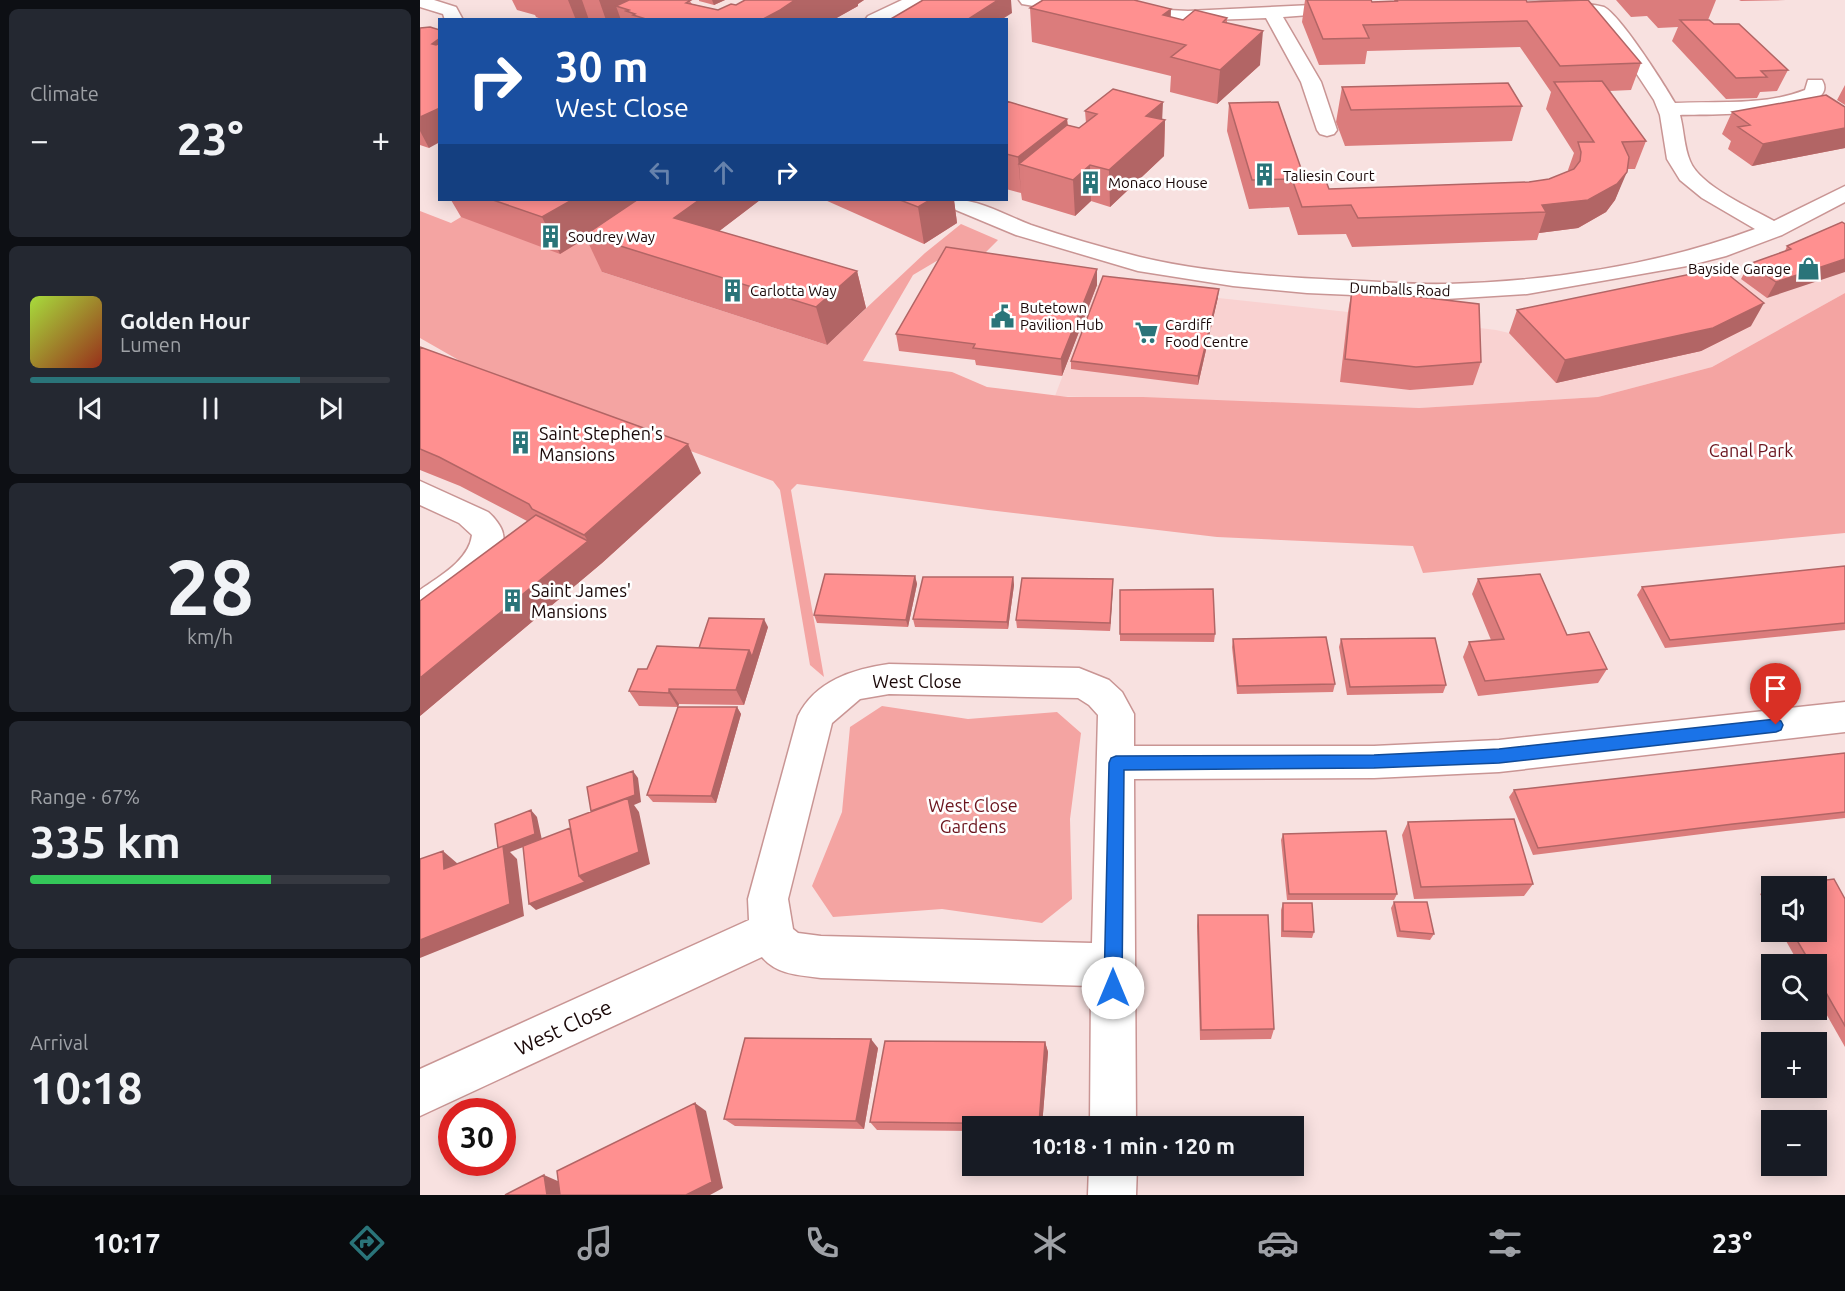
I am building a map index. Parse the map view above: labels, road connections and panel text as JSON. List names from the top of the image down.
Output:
{
  "streets": {
    "street": ["Dumballs Road", "West Close"]
  },
  "parks": ["Canal Park", "West Close Gardens"],
  "places": {
    "building": [
      "Taliesin Court",
      "Monaco House",
      "Soudrey Way",
      "Carlotta Way",
      "Saint Stephen's Mansions",
      "Saint James' Mansions"
    ],
    "shop": ["Bayside Garage"],
    "public building": ["Butetown Pavilion Hub"],
    "supermarket": ["Cardiff Food Centre"]
  },
  "page": {
    "tile": [
      "Climate",
      ["28", "km/h"],
      ["Range · 67%", "335 km"],
      ["Arrival", "10:18"]
    ],
    "turn": ["30 m", "West Close"],
    "heat": ["−", "23°", "+"],
    "song": ["Golden Hour", "Lumen"],
    "map_buttons": ["+", "−"],
    "limit": "30",
    "trip": "10:18 · 1 min · 120 m",
    "tabs": ["10:17", "23°"]
  }
}
